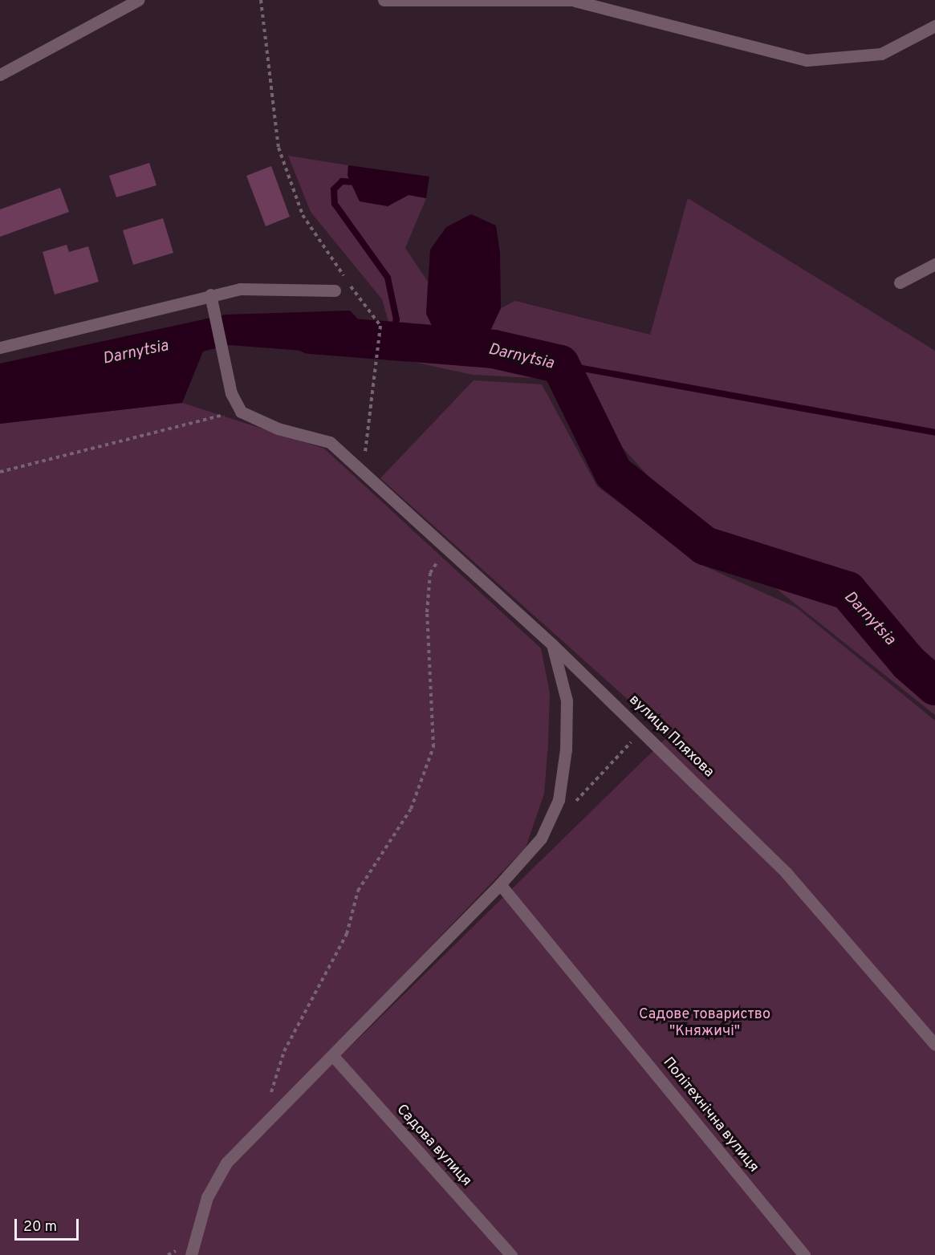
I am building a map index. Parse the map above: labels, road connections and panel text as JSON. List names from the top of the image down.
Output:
{
  "streets": {
    "street": ["вулиця Пляхова", "Політехнічна вулиця", "Садова вулиця"]
  },
  "water": ["Darnytsia"],
  "parks": ["Садове товариство \"Княжичі\""],
  "scale_bar": "20 m"
}
